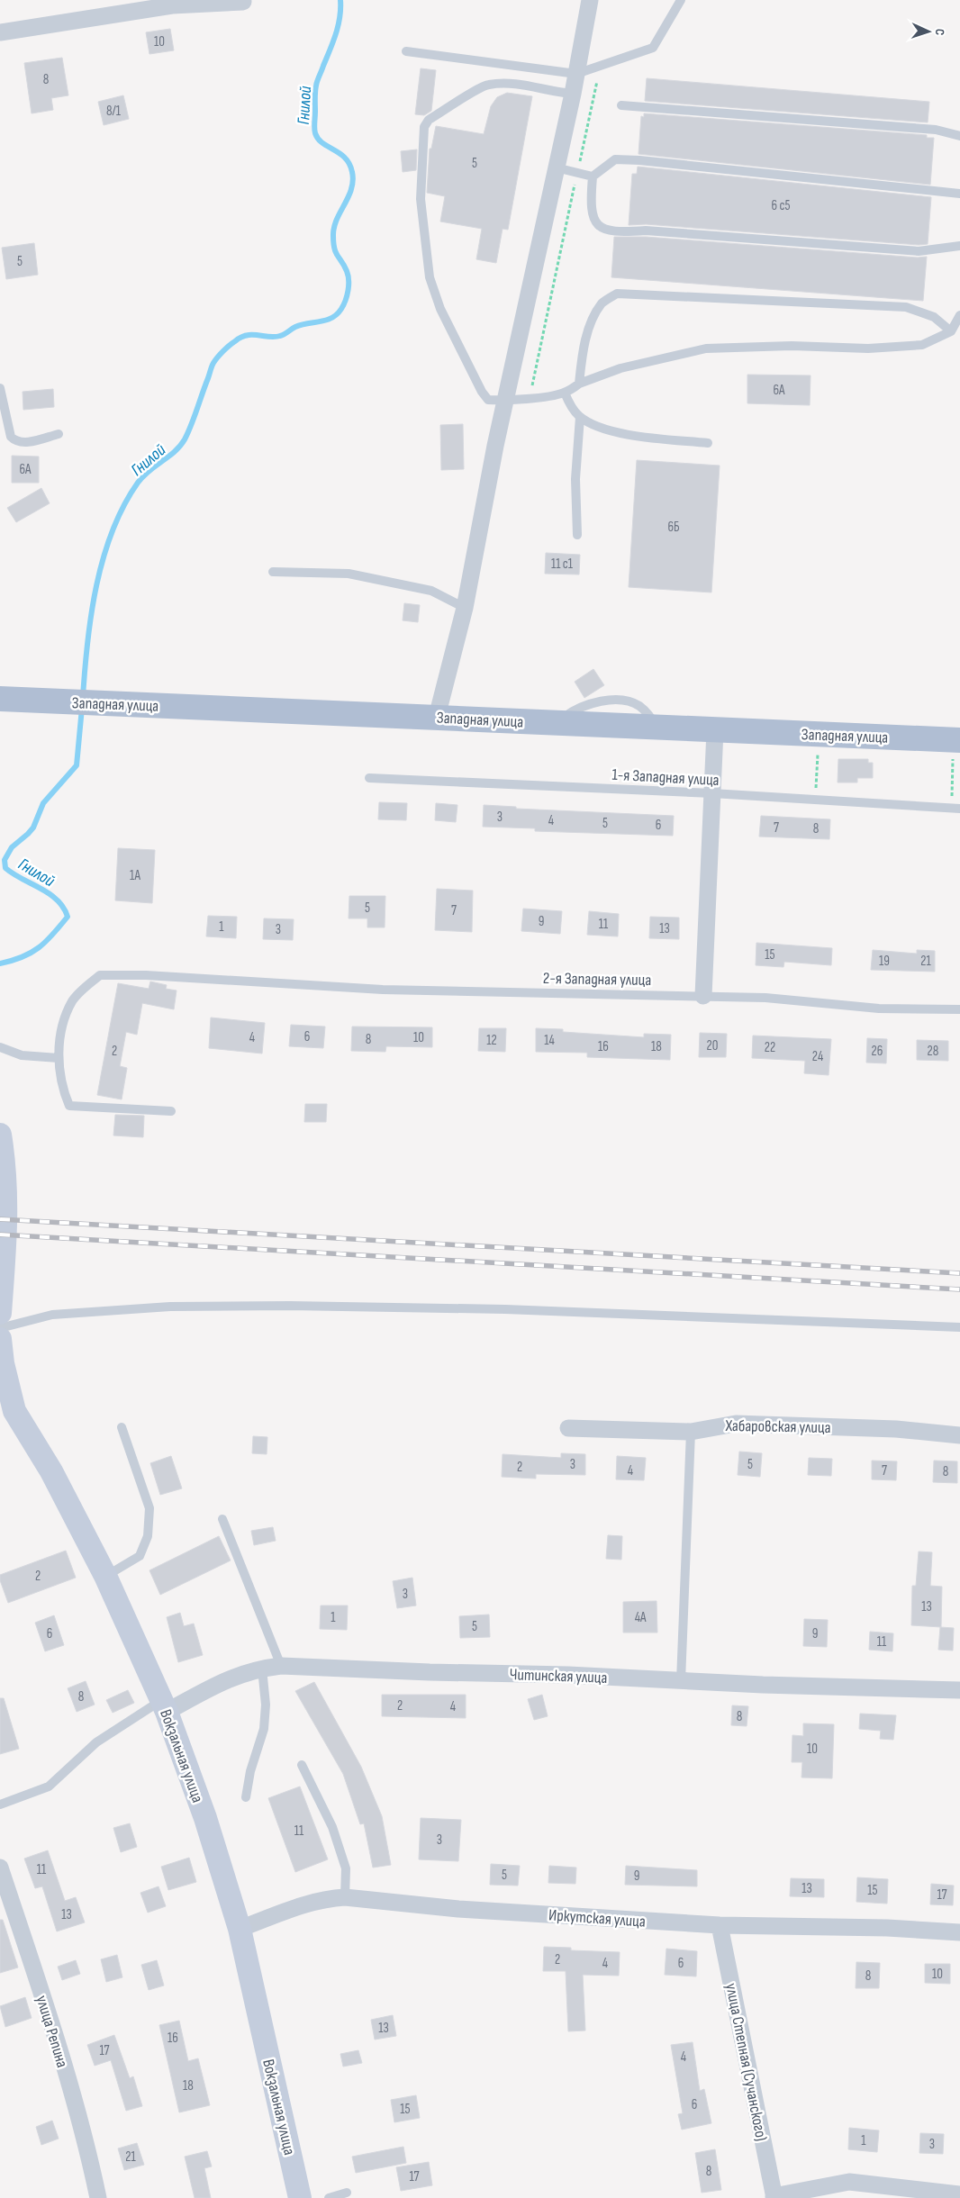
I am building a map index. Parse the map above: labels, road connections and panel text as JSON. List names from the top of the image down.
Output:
{
  "streets": {
    "main road": ["Западная улица", "Вокзальная улица"],
    "street": [
      "Хабаровская улица",
      "Читинская улица",
      "Иркутская улица",
      "улица Репина",
      "улица Степная (Сучанского)"
    ],
    "lane": ["1-я Западная улица", "2-я Западная улица"]
  },
  "crossings": [
    ["Читинская улица", "Вокзальная улица"],
    ["Вокзальная улица", "Иркутская улица"],
    ["Иркутская улица", "улица Степная (Сучанского)"]
  ],
  "water": ["Гнилой"],
  "house_numbers": [
    "10",
    "8",
    "8/1",
    "5",
    "6 с5",
    "5",
    "6А",
    "6А",
    "6Б",
    "11 с1",
    "3",
    "4",
    "5",
    "6",
    "7",
    "8",
    "1А",
    "5",
    "7",
    "9",
    "11",
    "1",
    "13",
    "3",
    "15",
    "19",
    "21",
    "6",
    "4",
    "10",
    "8",
    "12",
    "14",
    "20",
    "16",
    "18",
    "22",
    "2",
    "26",
    "28",
    "24",
    "3",
    "5",
    "2",
    "4",
    "7",
    "8",
    "2",
    "3",
    "13",
    "1",
    "4А",
    "5",
    "6",
    "9",
    "11",
    "8",
    "2",
    "4",
    "8",
    "10",
    "11",
    "3",
    "11",
    "5",
    "9",
    "13",
    "15",
    "17",
    "13",
    "2",
    "4",
    "6",
    "10",
    "8",
    "13",
    "16",
    "17",
    "4",
    "18",
    "6",
    "15",
    "1",
    "3",
    "21",
    "8",
    "17"
  ],
  "north": "right"
}
